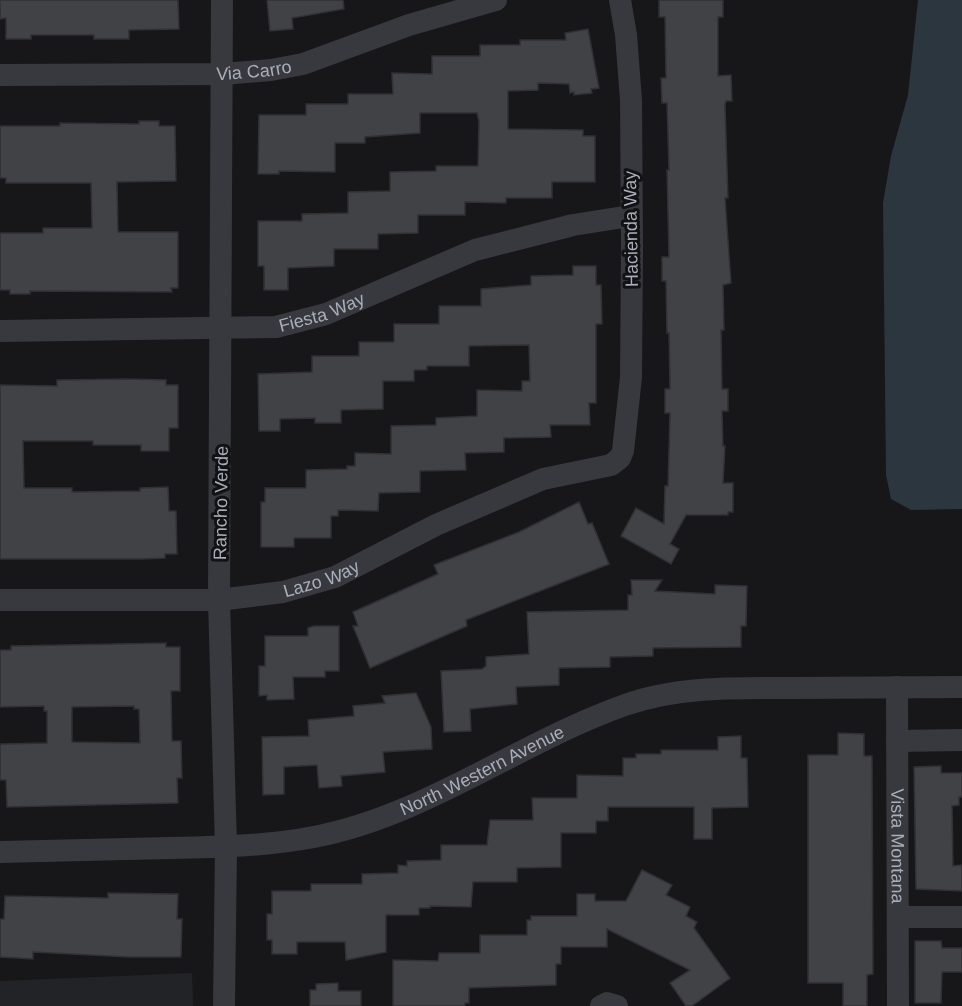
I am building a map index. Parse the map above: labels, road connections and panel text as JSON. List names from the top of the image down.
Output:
{
  "streets": {
    "street": [
      "Via Carro",
      "Hacienda Way",
      "Fiesta Way",
      "Rancho Verde",
      "Lazo Way",
      "North Western Avenue",
      "Vista Montana"
    ]
  },
  "crossings": [
    ["Via Carro", "Rancho Verde"],
    ["Hacienda Way", "Fiesta Way"],
    ["Hacienda Way", "Lazo Way"],
    ["Fiesta Way", "Rancho Verde"],
    ["Rancho Verde", "Lazo Way"],
    ["Rancho Verde", "North Western Avenue"],
    ["North Western Avenue", "Vista Montana"]
  ]
}
